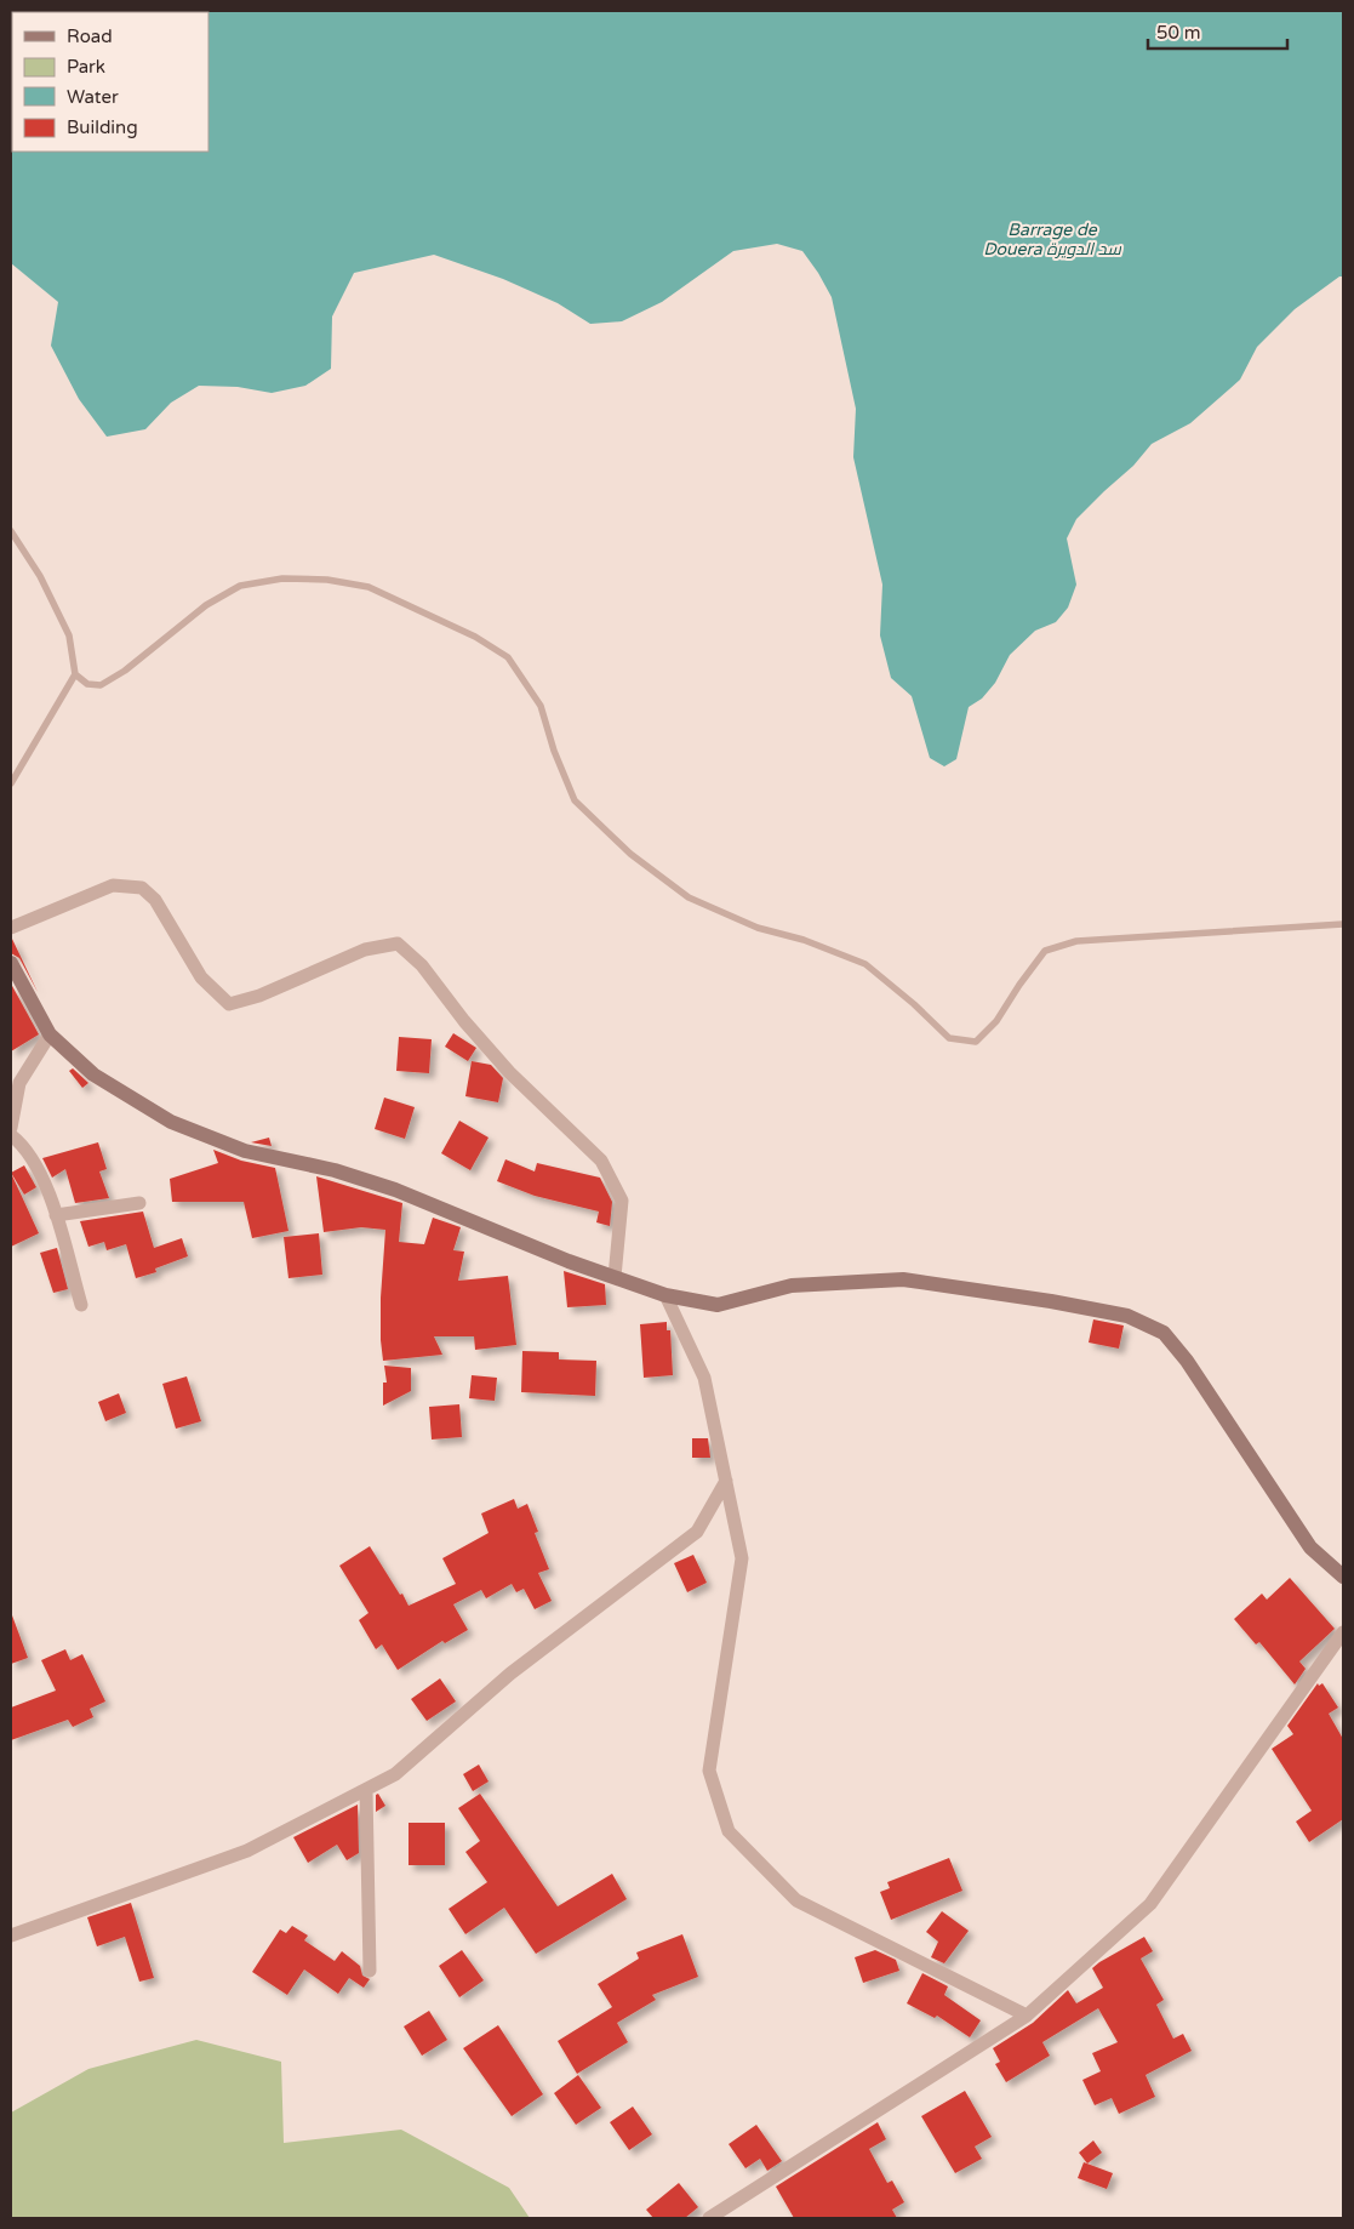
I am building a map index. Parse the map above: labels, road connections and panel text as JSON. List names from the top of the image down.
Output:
{
  "water": ["Barrage de Douera سد الدويرة"],
  "legend": [
    "Road",
    "Park",
    "Water",
    "Building"
  ],
  "scale_bar": "50 m"
}
